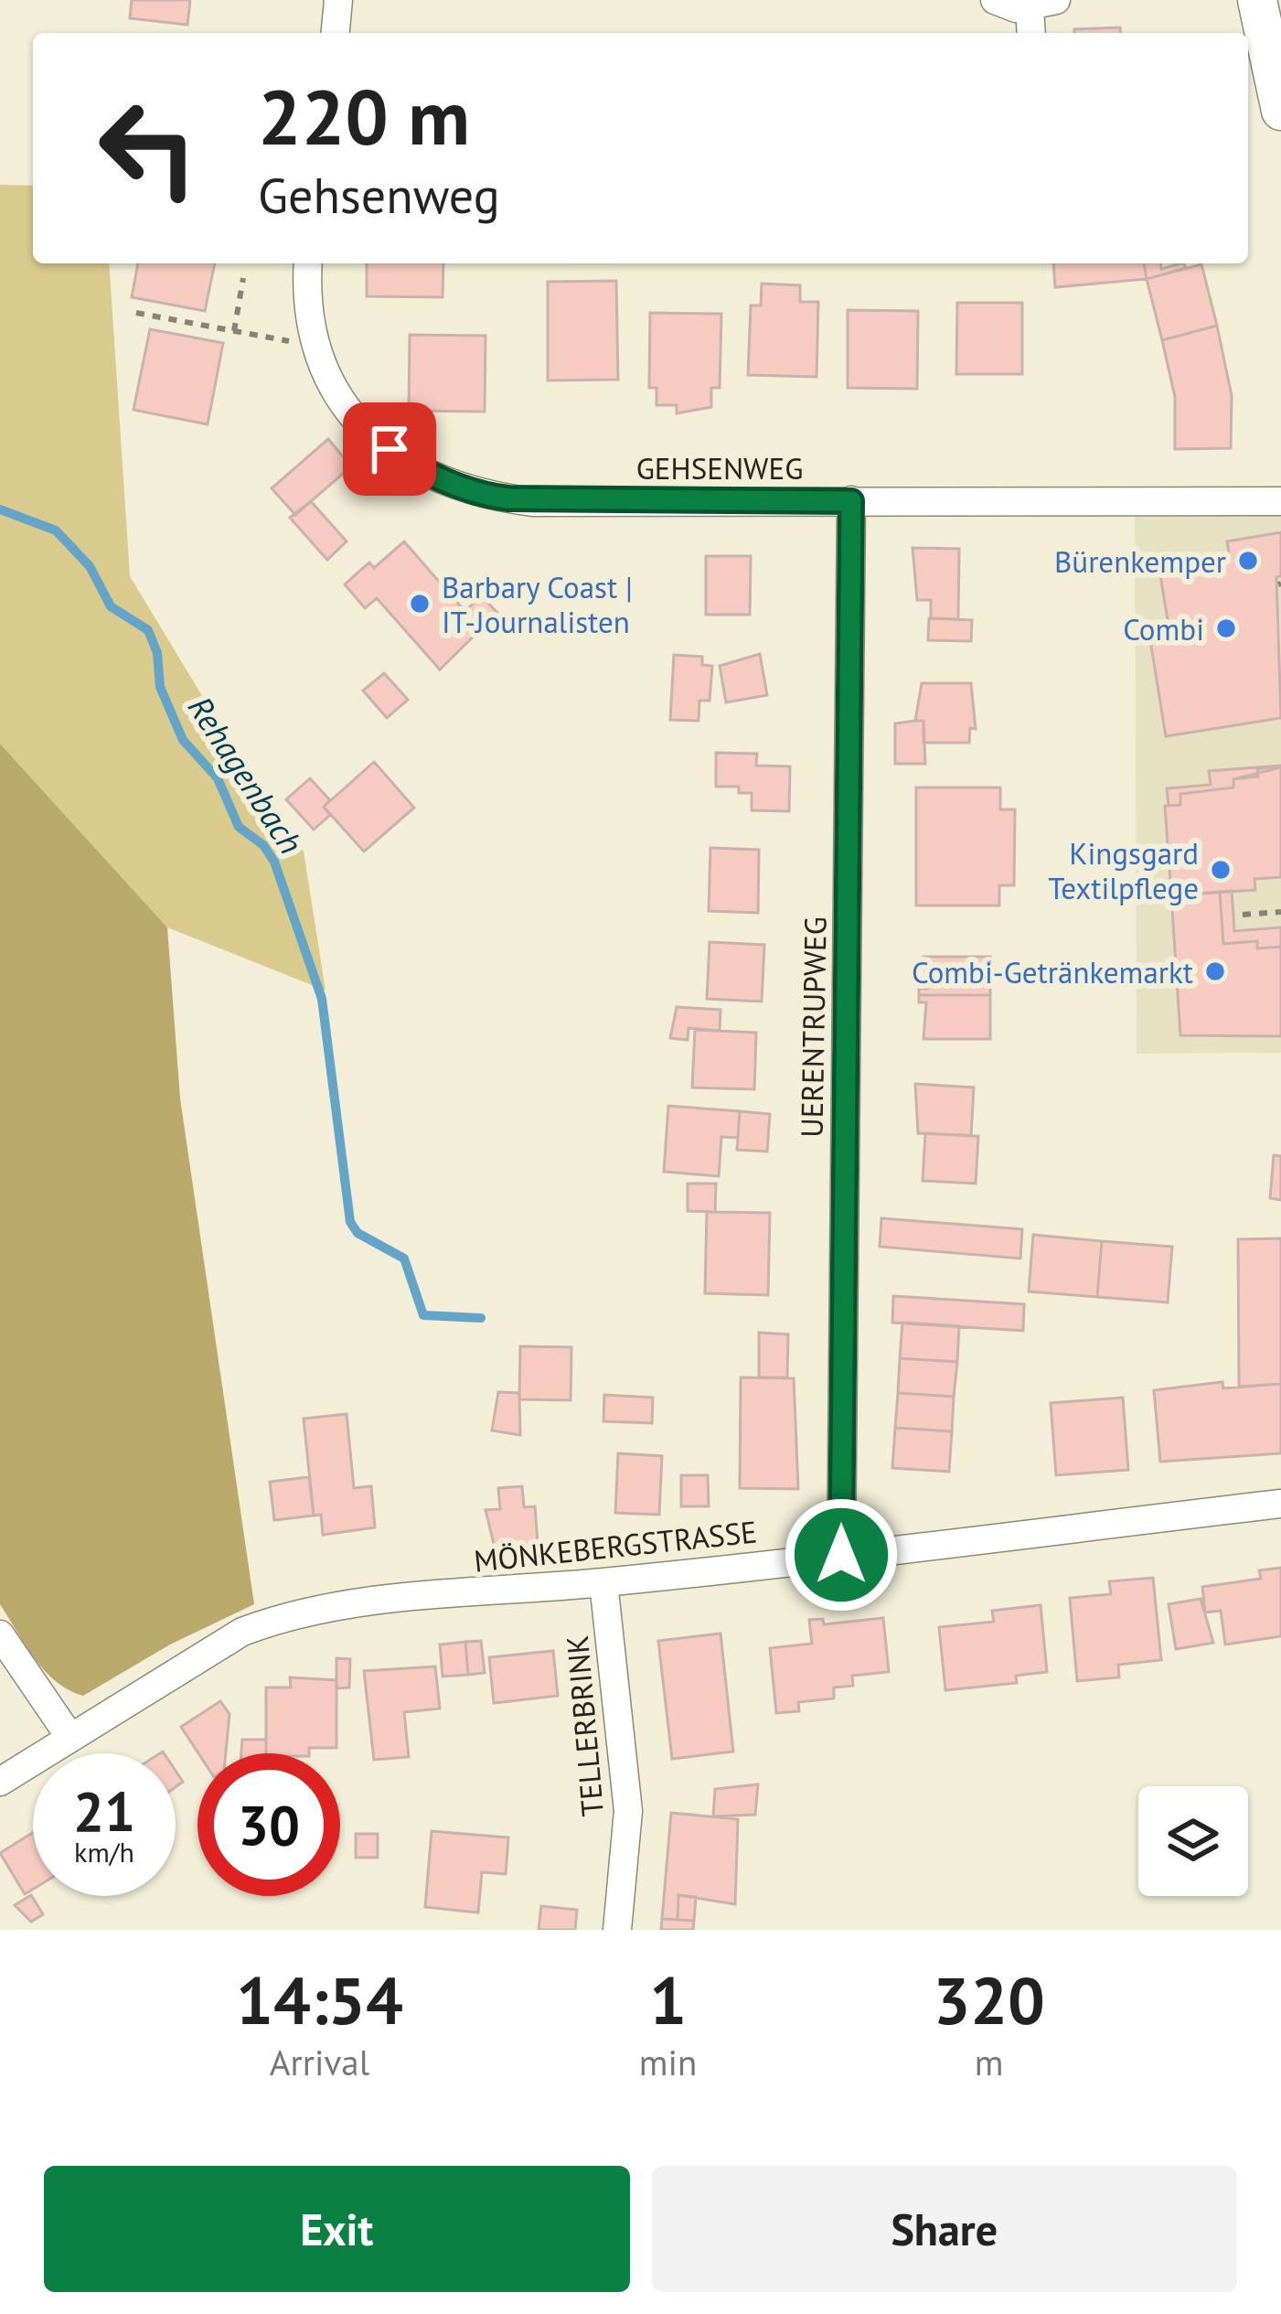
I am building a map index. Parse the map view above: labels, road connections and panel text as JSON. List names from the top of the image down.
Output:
{
  "streets": {
    "street": [
      "GEHSENWEG",
      "UERENTRUPWEG",
      "MÖNKEBERGSTRASSE",
      "TELLERBRINK"
    ]
  },
  "crossings": [
    ["GEHSENWEG", "UERENTRUPWEG"],
    ["UERENTRUPWEG", "MÖNKEBERGSTRASSE"],
    ["MÖNKEBERGSTRASSE", "TELLERBRINK"]
  ],
  "water": ["Rehagenbach"],
  "places": [
    "Bürenkemper",
    "Barbary Coast | IT-Journalisten",
    "Combi",
    "Kingsgard Textilpflege",
    "Combi-Getränkemarkt"
  ],
  "page": {
    "turn": ["220 m", "Gehsenweg"],
    "speed": "21 km/h",
    "limit": "30",
    "eta": [
      "14:54",
      "Arrival",
      "1",
      "min",
      "320",
      "m"
    ],
    "buttons": ["Exit", "Share"]
  }
}
